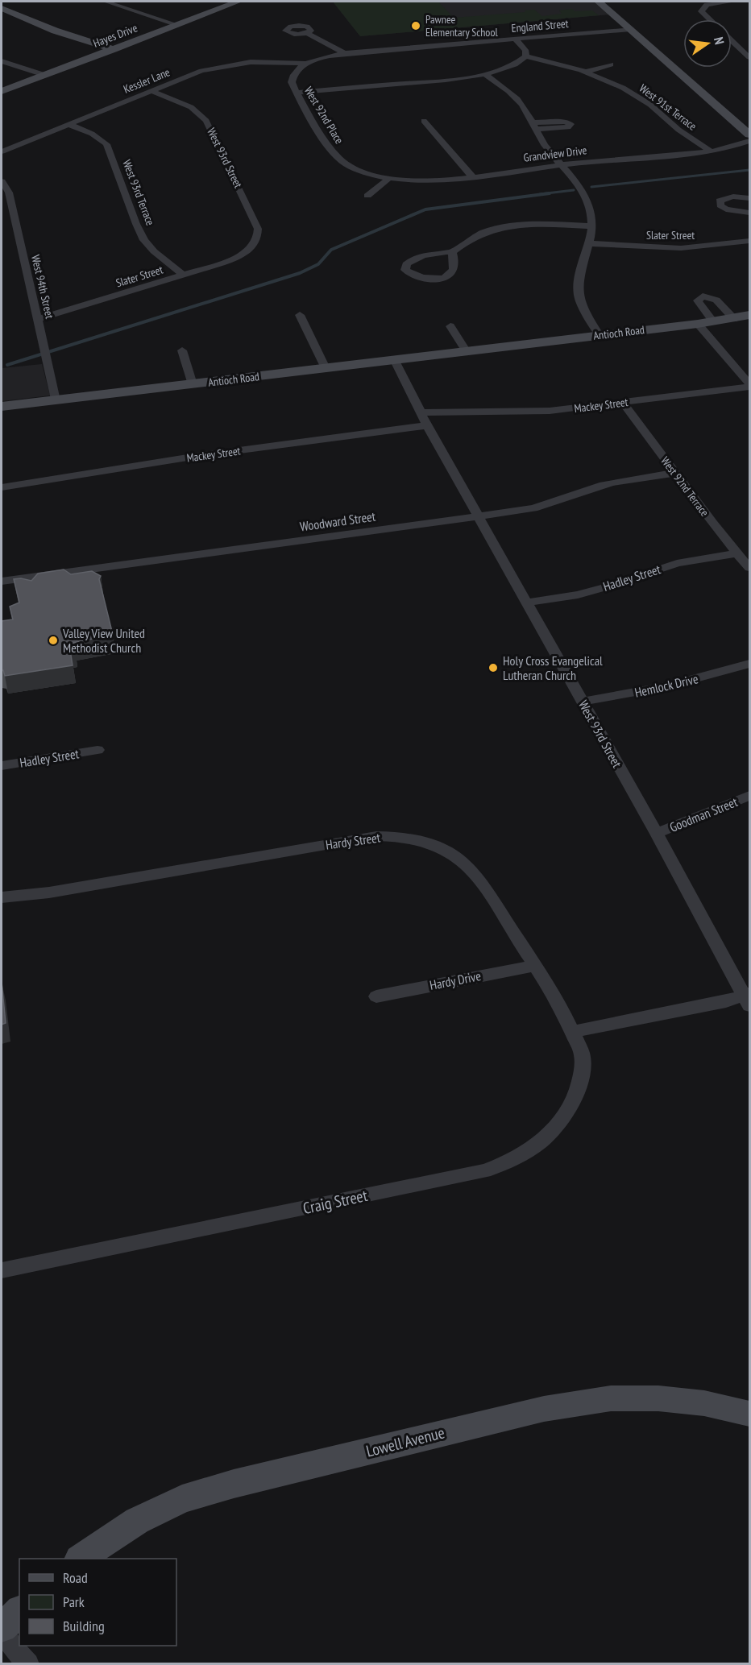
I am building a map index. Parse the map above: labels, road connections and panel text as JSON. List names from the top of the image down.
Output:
{
  "streets": {
    "street": [
      "England Street",
      "Hayes Drive",
      "Kessler Lane",
      "West 91st Terrace",
      "West 92nd Place",
      "Grandview Drive",
      "West 93rd Street",
      "West 93rd Terrace",
      "Slater Street",
      "West 94th Street",
      "Antioch Road",
      "Mackey Street",
      "West 92nd Terrace",
      "Woodward Street",
      "Hadley Street",
      "Hemlock Drive",
      "Goodman Street",
      "Hardy Street",
      "Hardy Drive",
      "Craig Street",
      "Lowell Avenue"
    ]
  },
  "crossings": [
    ["England Street", "Kessler Lane"],
    ["England Street", "West 92nd Place"],
    ["Kessler Lane", "West 92nd Place"],
    ["Kessler Lane", "West 93rd Street"],
    ["Kessler Lane", "West 93rd Terrace"],
    ["West 91st Terrace", "Grandview Drive"],
    ["West 92nd Place", "Grandview Drive"],
    ["West 93rd Street", "Slater Street"],
    ["West 93rd Street", "Antioch Road"],
    ["West 93rd Street", "Mackey Street"],
    ["West 93rd Street", "Woodward Street"],
    ["West 93rd Street", "Hadley Street"],
    ["West 93rd Street", "Hemlock Drive"],
    ["West 93rd Street", "Goodman Street"],
    ["West 93rd Terrace", "Slater Street"],
    ["Slater Street", "West 94th Street"],
    ["West 94th Street", "Antioch Road"],
    ["Mackey Street", "West 92nd Terrace"],
    ["West 92nd Terrace", "Woodward Street"],
    ["West 92nd Terrace", "Hadley Street"],
    ["Hardy Street", "Hardy Drive"],
    ["Hardy Street", "Craig Street"]
  ],
  "places": ["Pawnee Elementary School", "Valley View United Methodist Church", "Holy Cross Evangelical Lutheran Church"],
  "legend": ["Road", "Park", "Building"],
  "north": "right"
}
